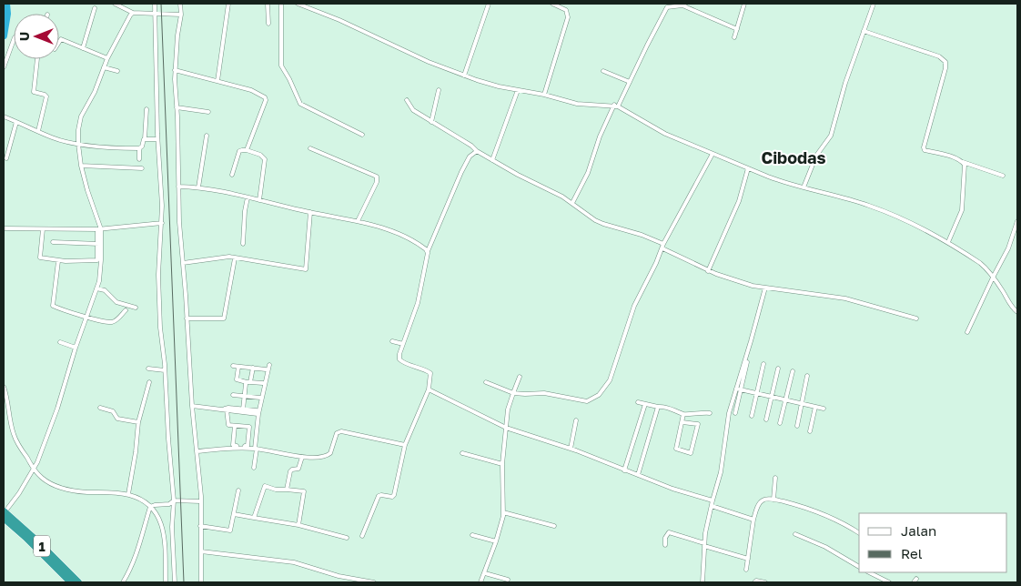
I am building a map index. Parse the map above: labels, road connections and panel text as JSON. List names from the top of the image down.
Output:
{
  "streets": {
    "highway": ["1"]
  },
  "districts": ["Cibodas"],
  "legend": ["Jalan", "Rel"],
  "north": "left"
}
